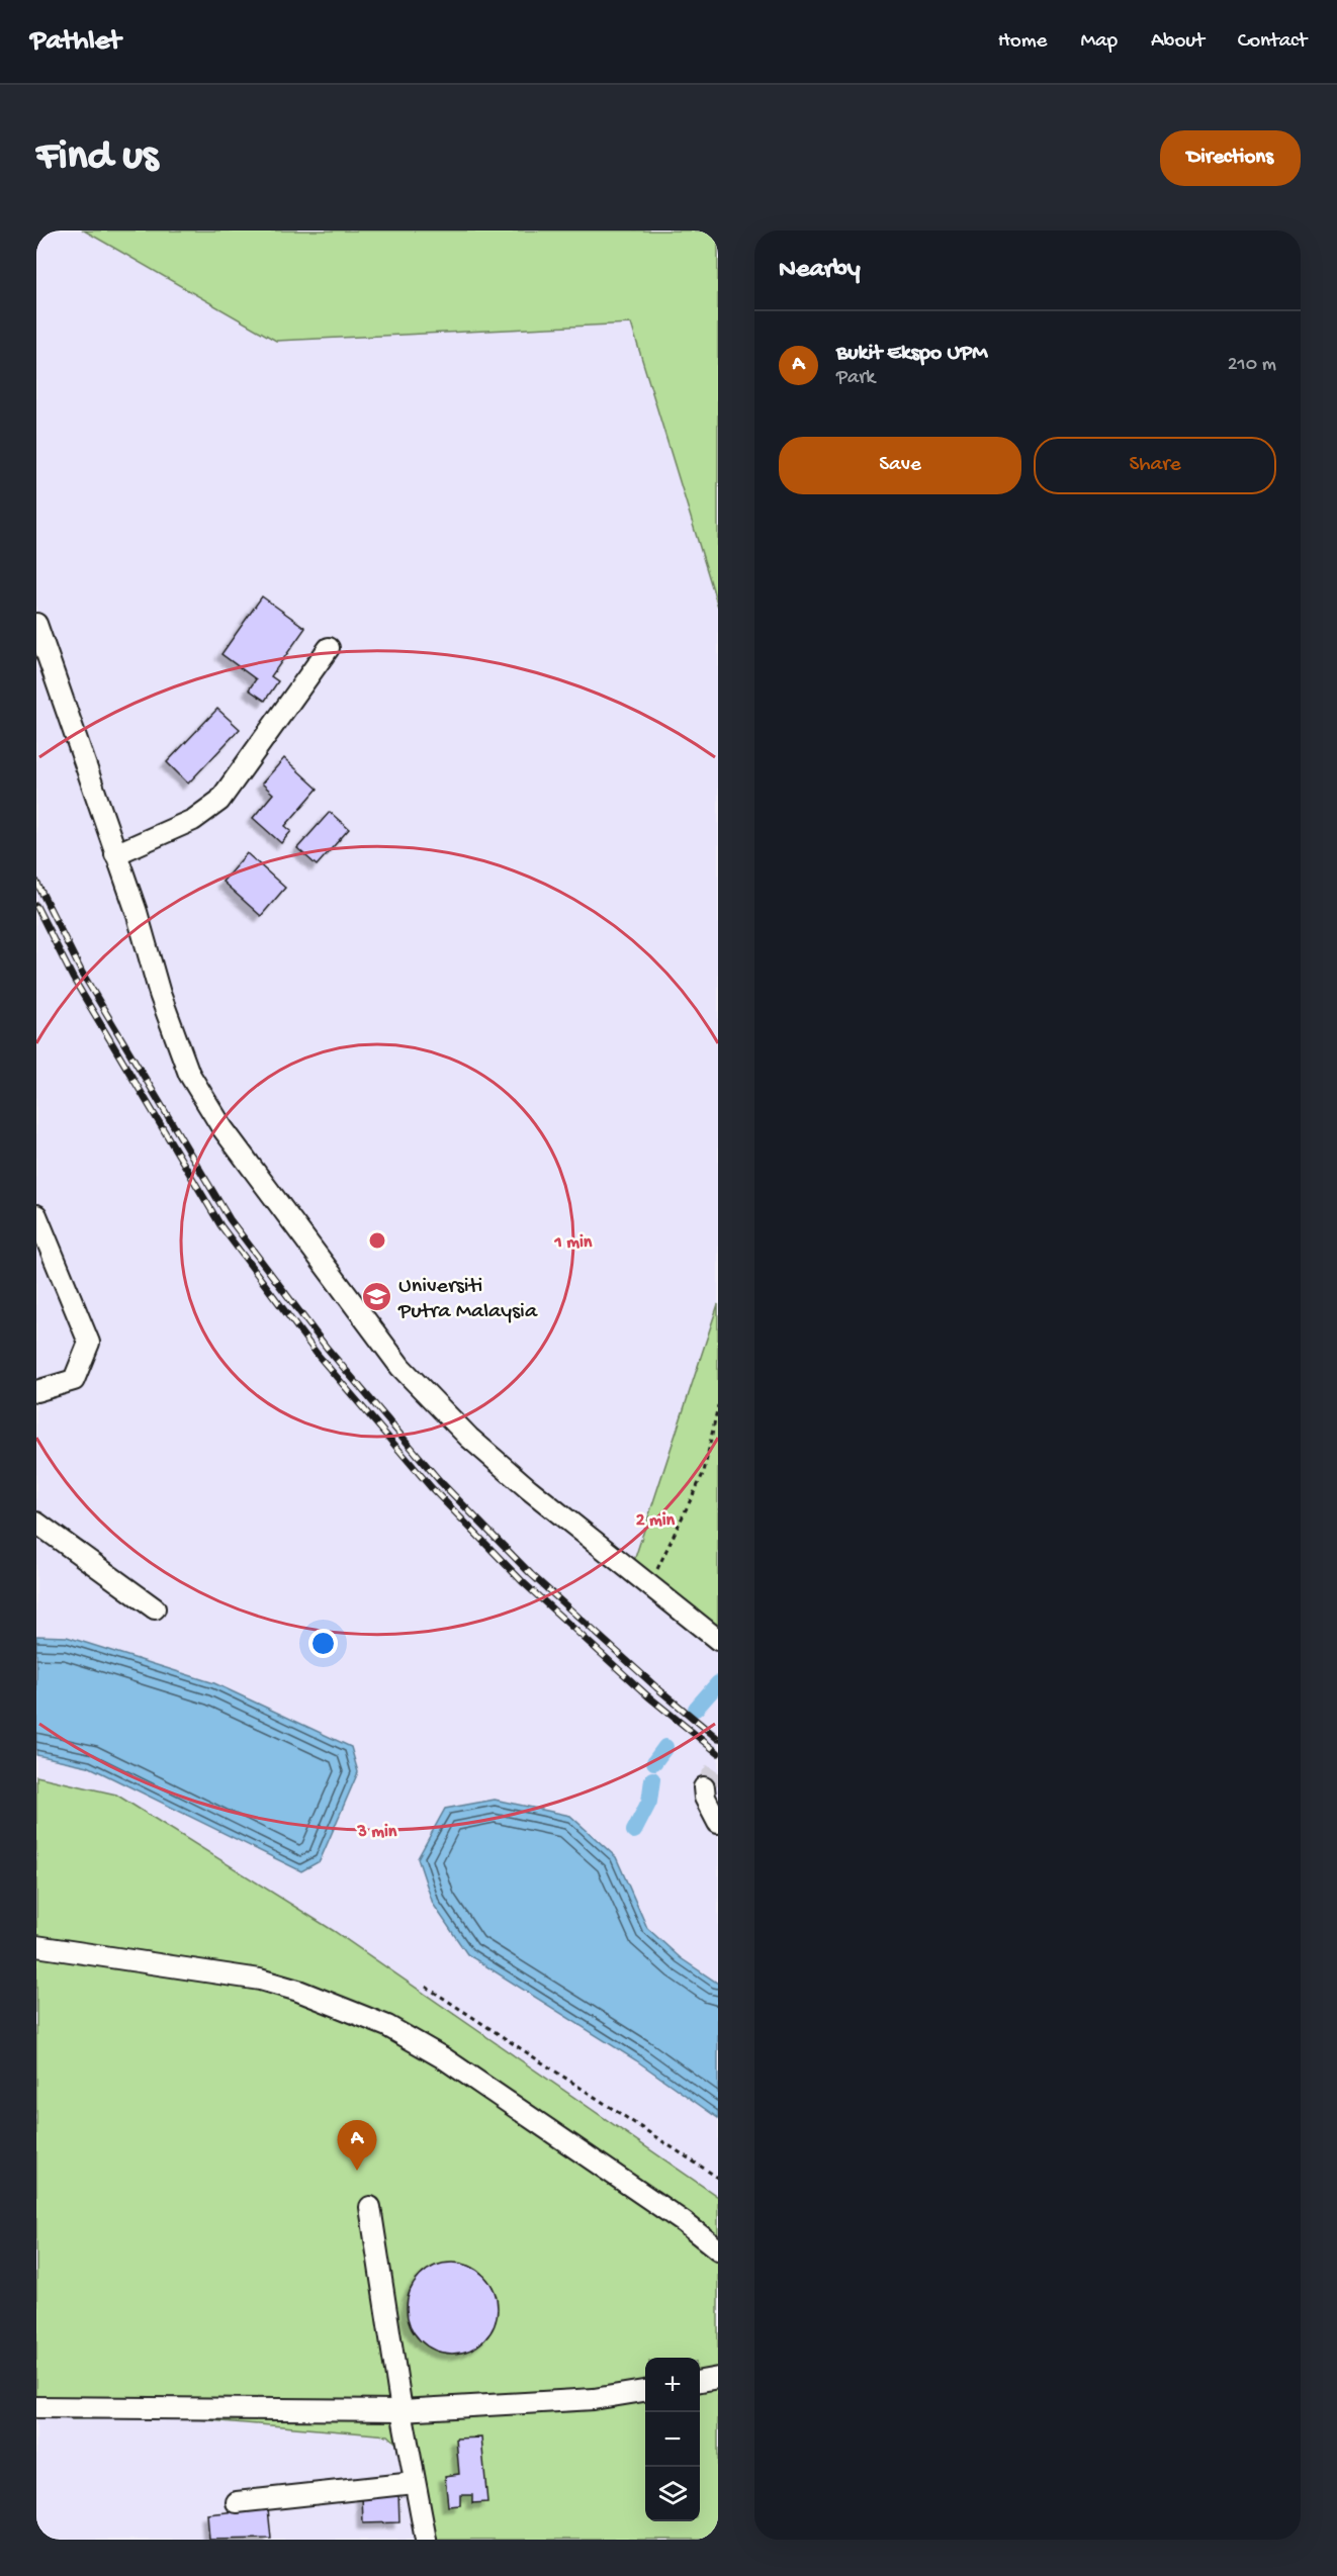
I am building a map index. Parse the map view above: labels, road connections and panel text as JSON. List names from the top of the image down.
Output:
{
  "places": {
    "school or university": ["Universiti Putra Malaysia"]
  },
  "page": {
    "header": "Pathlet",
    "nav": [
      "Home",
      "Map",
      "About",
      "Contact"
    ],
    "buttons": [
      "Directions",
      ["Save", "Share"]
    ],
    "title": "Find us",
    "heading": "Nearby",
    "list": [
      {
        "mark": "A",
        "name": "Bukit Ekspo UPM",
        "note": "Park",
        "value": "210 m"
      }
    ],
    "pins": "A",
    "map_buttons": ["+", "−"]
  },
  "rings": ["1 min", "2 min", "3 min"]
}
